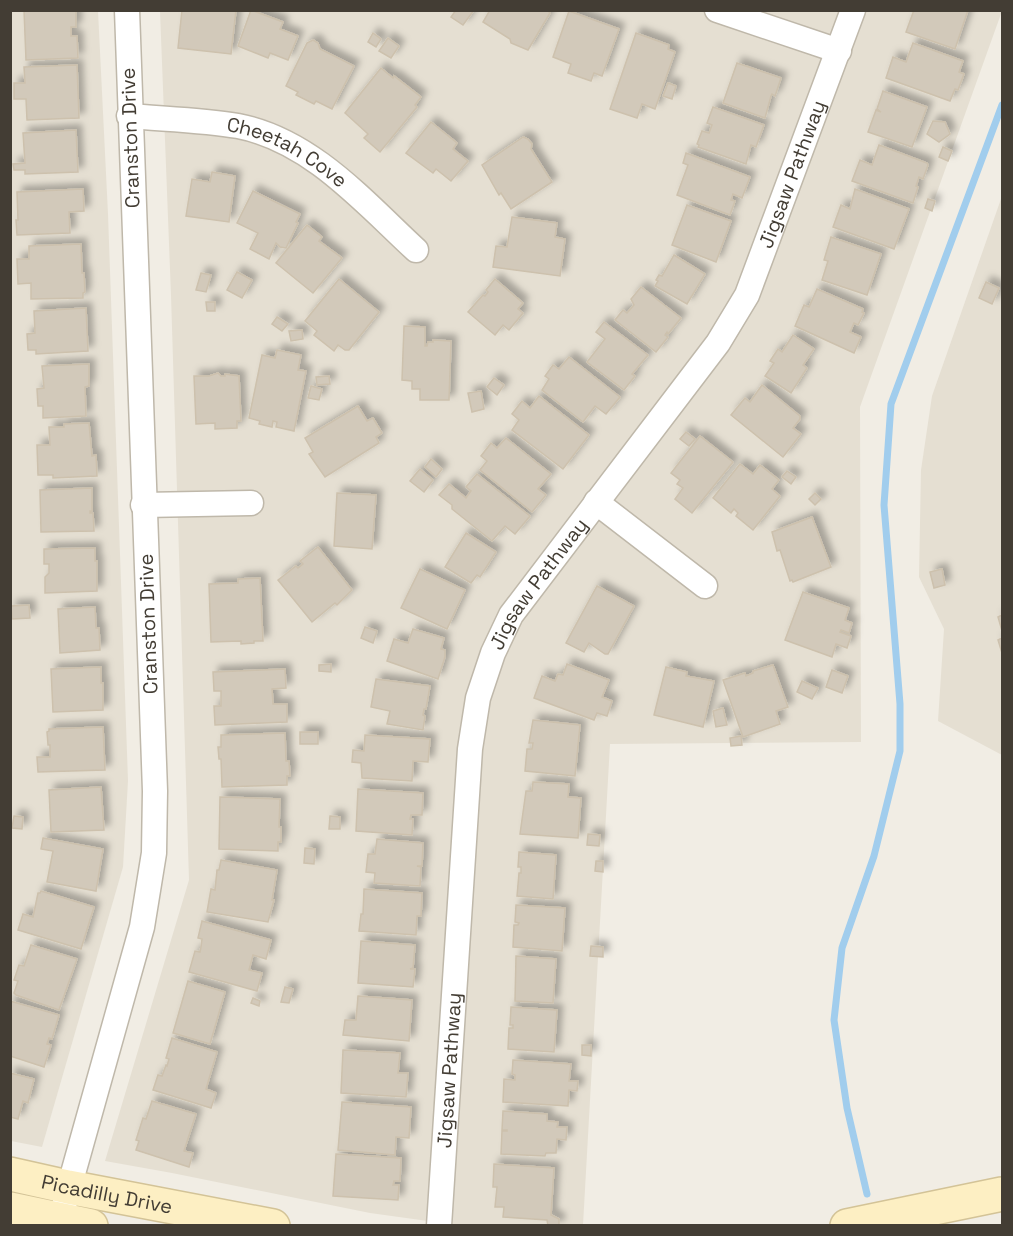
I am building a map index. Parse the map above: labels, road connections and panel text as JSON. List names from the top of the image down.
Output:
{
  "streets": {
    "street": [
      "Cranston Drive",
      "Cheetah Cove",
      "Jigsaw Pathway",
      "Picadilly Drive"
    ]
  },
  "crossings": [
    ["Cranston Drive", "Cheetah Cove"],
    ["Cranston Drive", "Picadilly Drive"]
  ]
}
